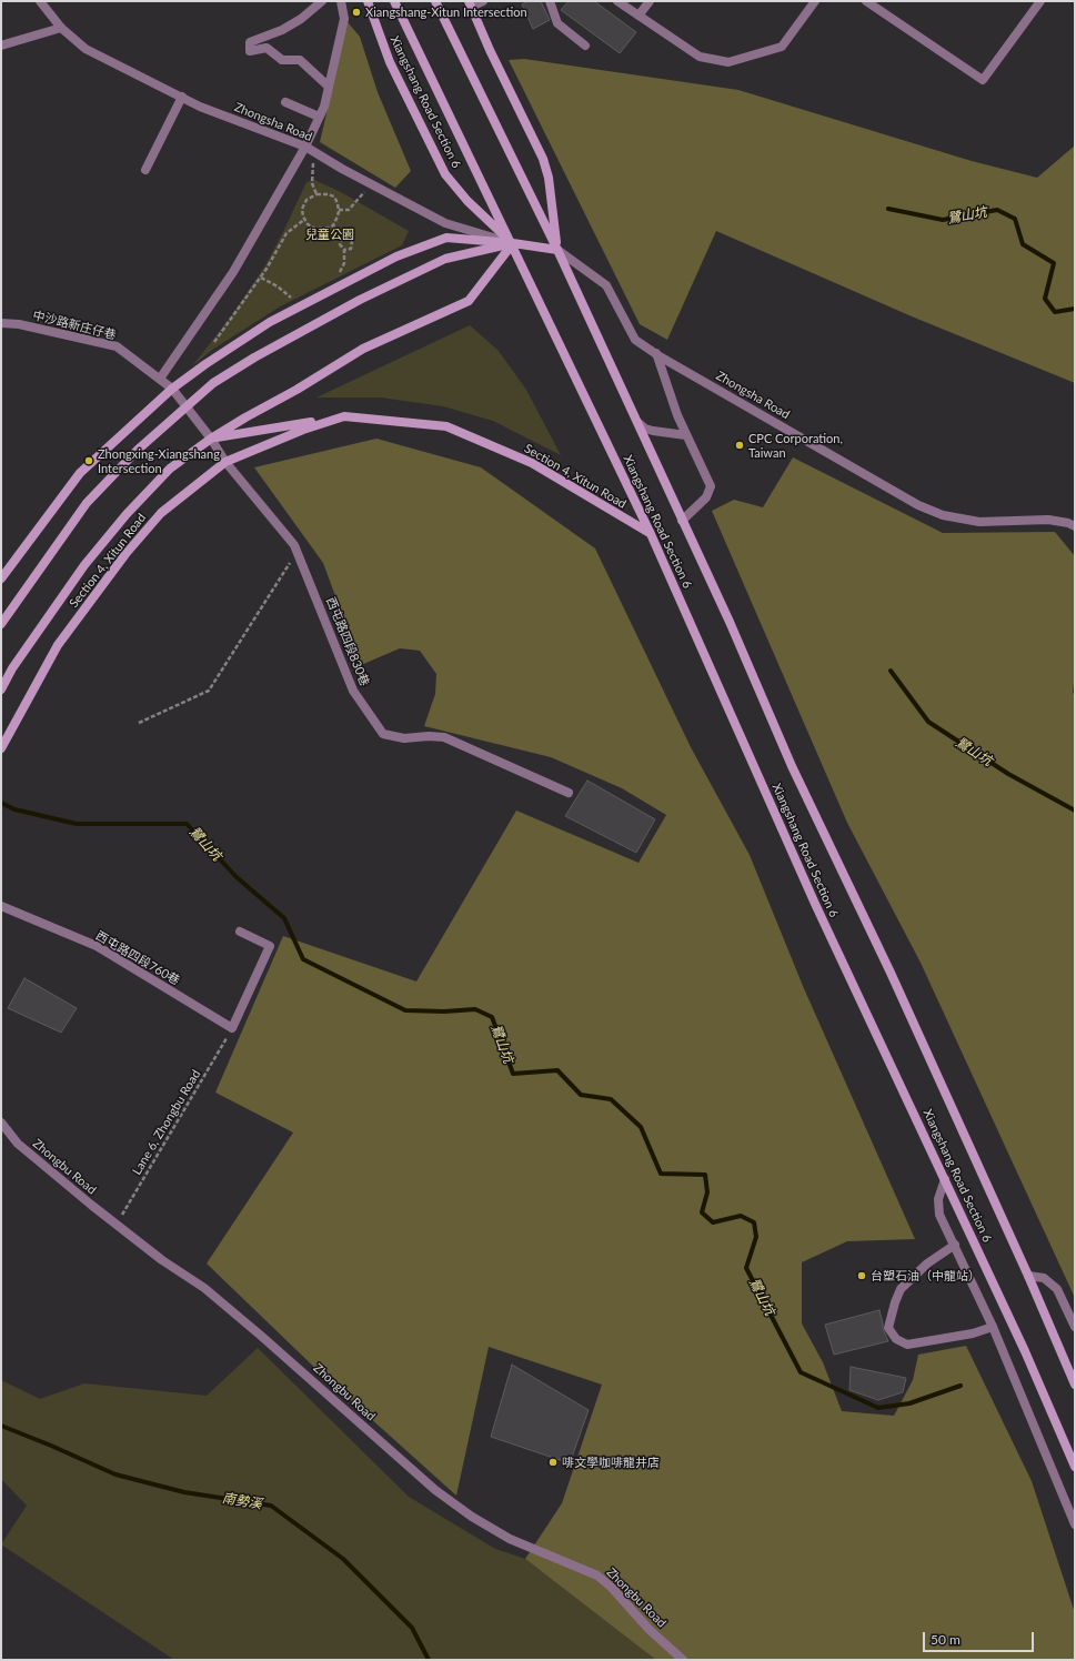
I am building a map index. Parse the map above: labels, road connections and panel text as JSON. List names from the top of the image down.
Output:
{
  "streets": {
    "main road": ["Xiangshang Road Section 6", "Section 4, Xitun Road"],
    "street": [
      "Zhongsha Road",
      "中沙路新庄仔巷",
      "西屯路四段830巷",
      "西屯路四段760巷",
      "Zhongbu Road"
    ],
    "path": ["Lane 6, Zhongbu Road"]
  },
  "crossings": [
    ["Xiangshang Road Section 6", "Zhongsha Road"],
    ["Xiangshang Road Section 6", "Section 4, Xitun Road"],
    ["Zhongsha Road", "Section 4, Xitun Road"],
    ["中沙路新庄仔巷", "Section 4, Xitun Road"],
    ["中沙路新庄仔巷", "西屯路四段830巷"],
    ["Section 4, Xitun Road", "西屯路四段830巷"],
    ["西屯路四段760巷", "Lane 6, Zhongbu Road"],
    ["Lane 6, Zhongbu Road", "Zhongbu Road"]
  ],
  "water": ["鷺山坑", "南勢溪"],
  "parks": ["兒童公園"],
  "places": [
    "Xiangshang-Xitun Intersection",
    "CPC Corporation, Taiwan",
    "Zhongxing-Xiangshang Intersection",
    "台塑石油（中龍站）",
    "啡文學咖啡龍井店"
  ],
  "scale_bar": "50 m"
}
